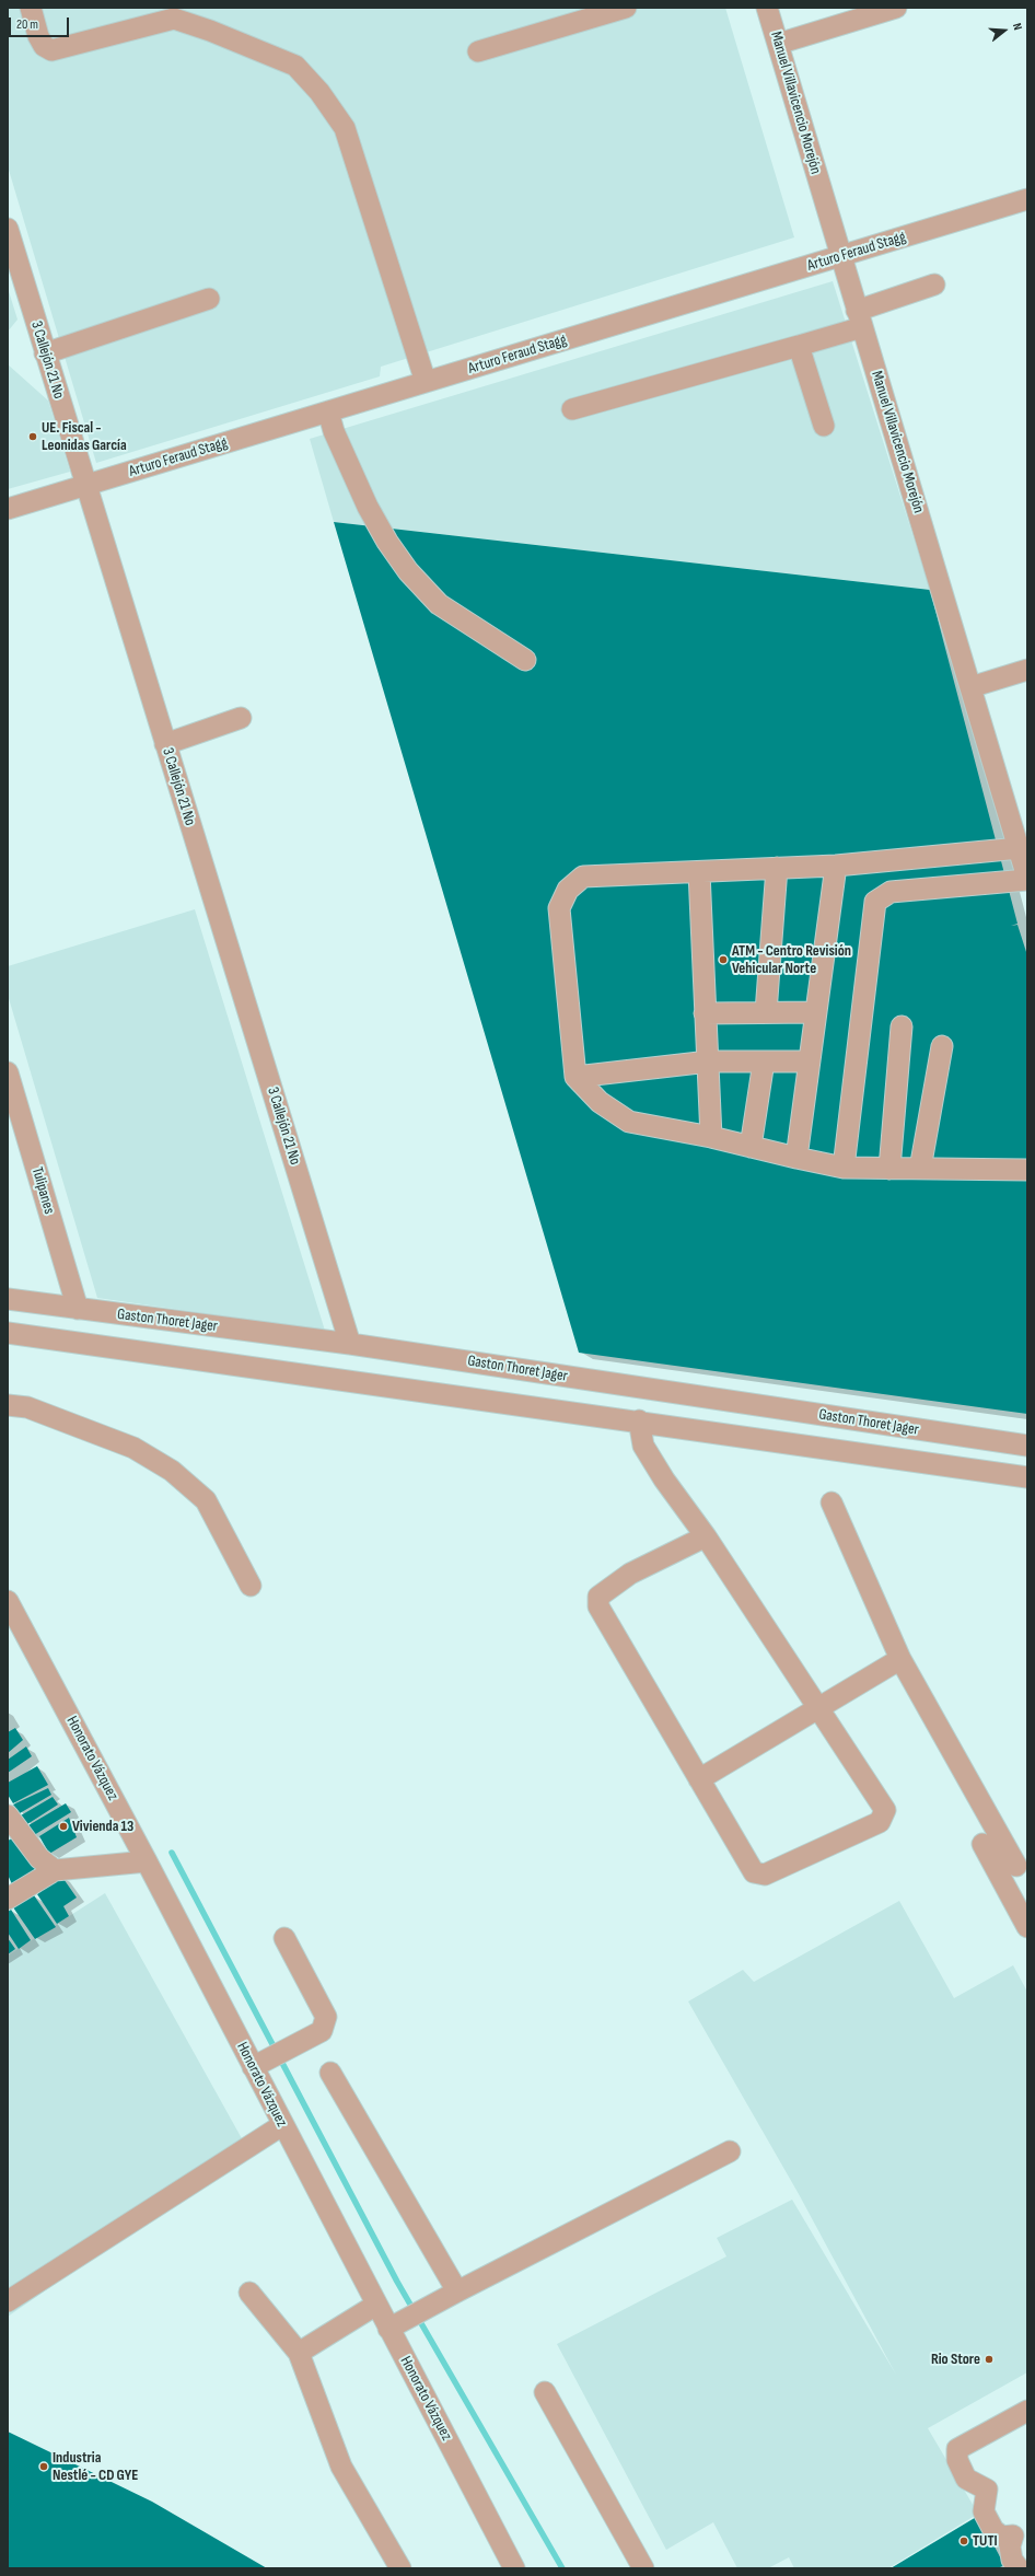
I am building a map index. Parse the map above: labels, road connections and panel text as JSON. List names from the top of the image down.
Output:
{
  "streets": {
    "street": [
      "Manuel Villavicencio Morejón",
      "Arturo Feraud Stagg",
      "3 Callejón 21 No",
      "Tulipanes",
      "Gaston Thoret Jager",
      "Honorato Vázquez"
    ]
  },
  "crossings": [
    ["Manuel Villavicencio Morejón", "Arturo Feraud Stagg"],
    ["Arturo Feraud Stagg", "3 Callejón 21 No"],
    ["3 Callejón 21 No", "Gaston Thoret Jager"],
    ["Tulipanes", "Gaston Thoret Jager"]
  ],
  "places": [
    "UE. Fiscal - Leonidas García",
    "ATM - Centro Revisión Vehicular Norte",
    "Vivienda 13",
    "Rio Store",
    "Industria Nestlé - CD GYE",
    "TUTI"
  ],
  "scale_bar": "20 m",
  "north": "right"
}
